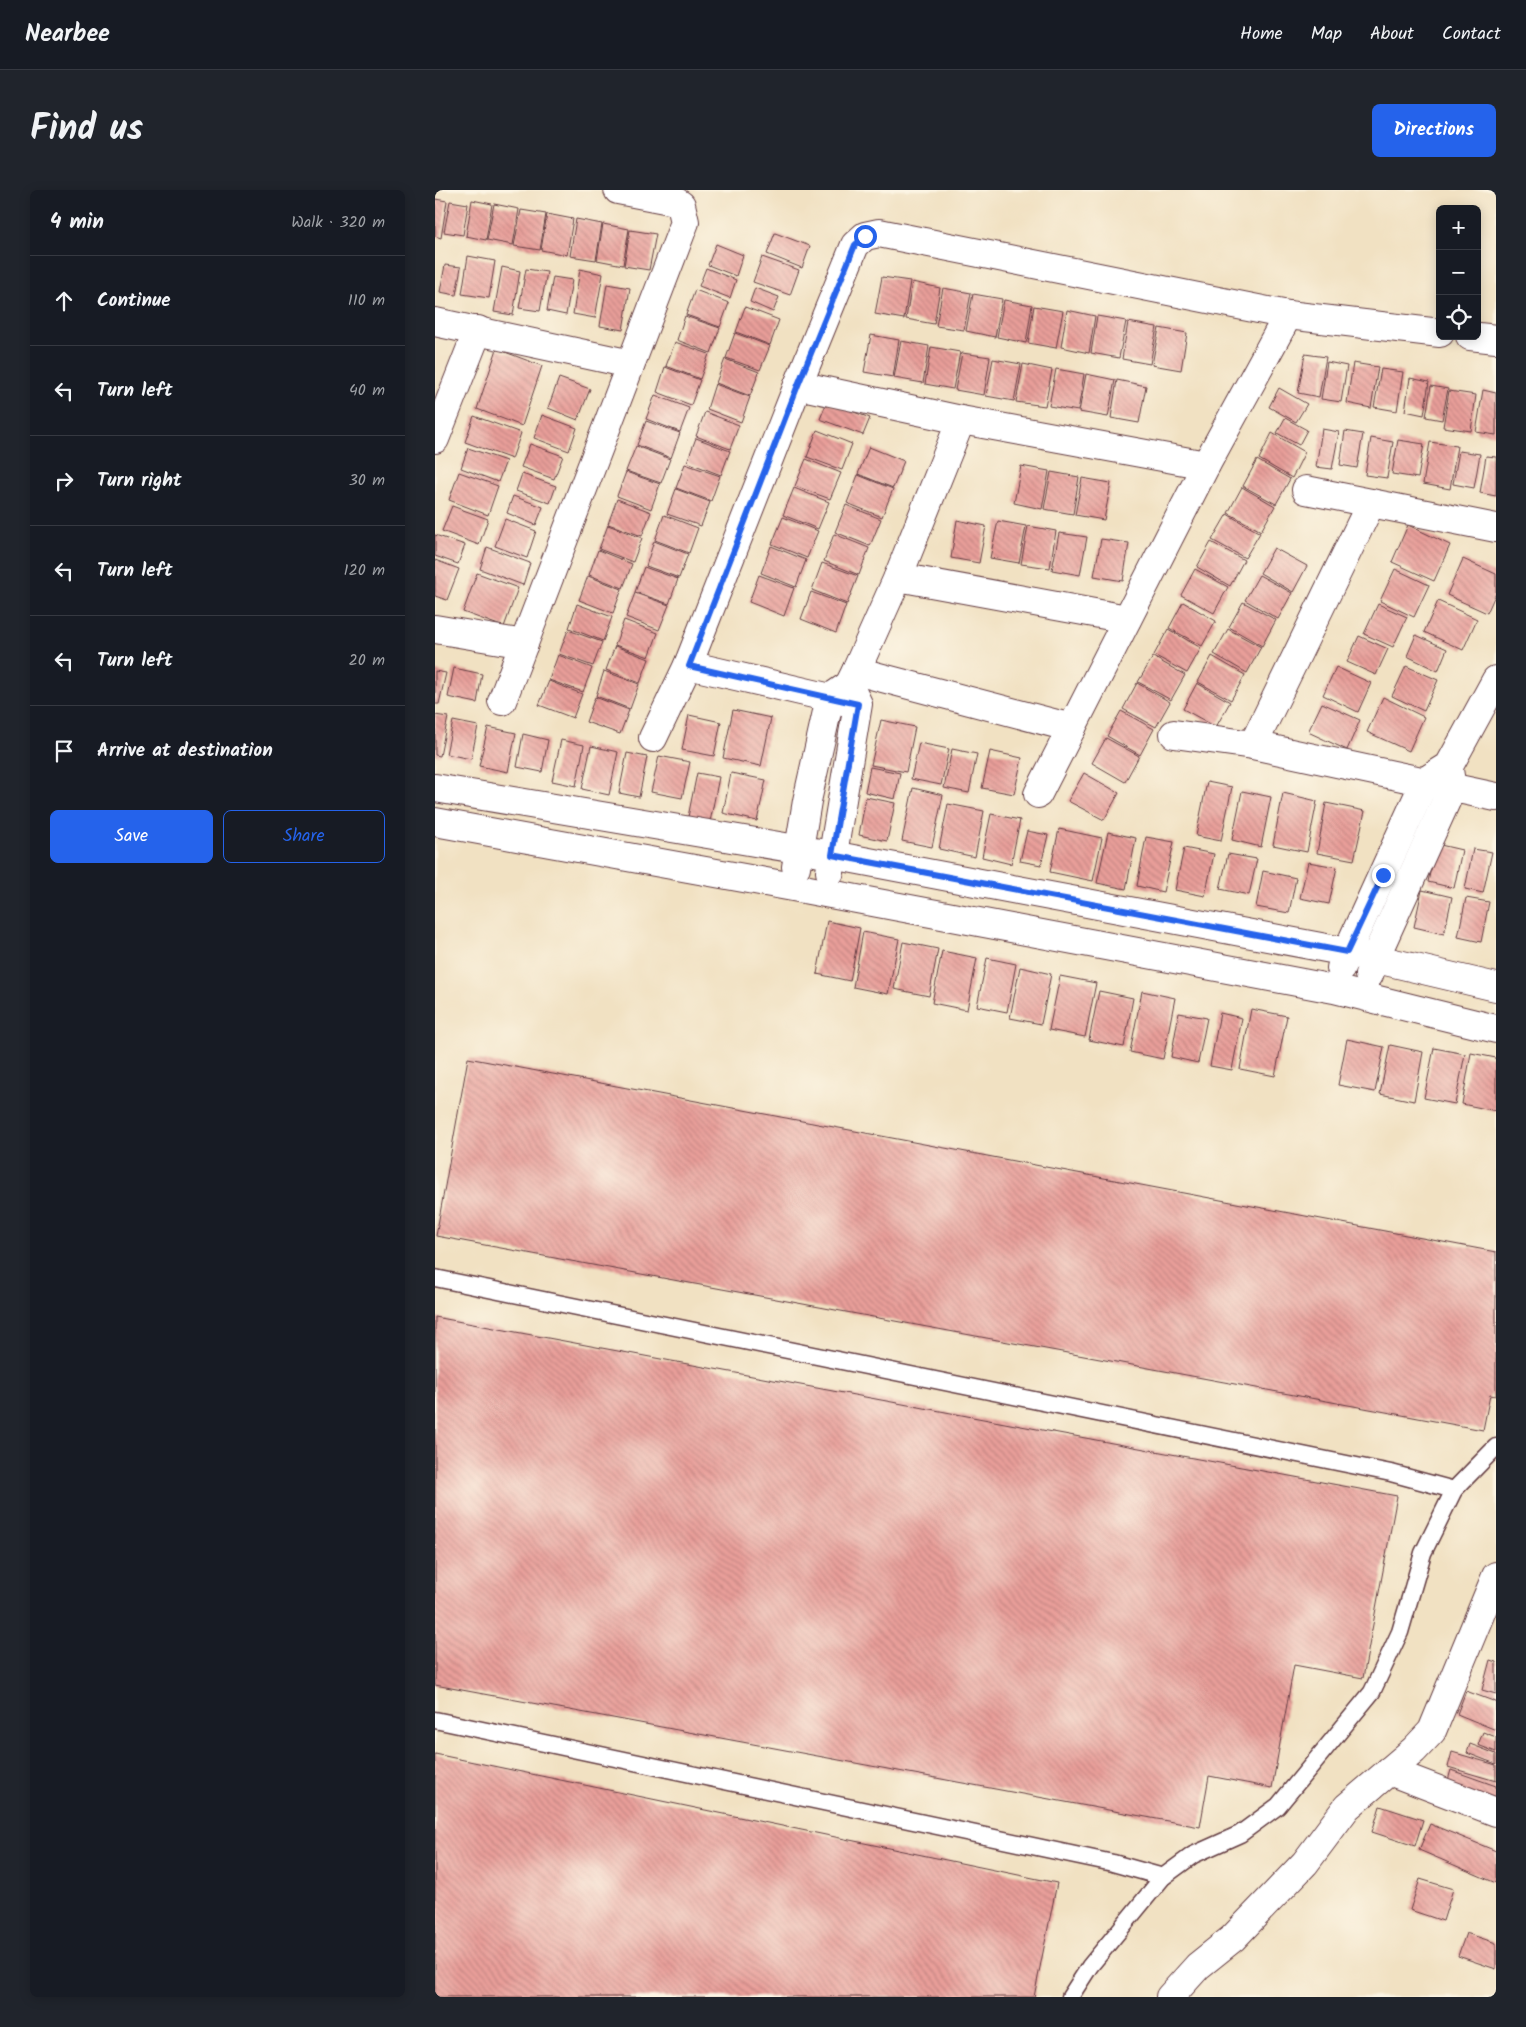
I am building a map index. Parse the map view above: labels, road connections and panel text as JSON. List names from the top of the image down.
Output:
{
  "page": {
    "header": "Nearbee",
    "nav": [
      "Home",
      "Map",
      "About",
      "Contact"
    ],
    "title": "Find us",
    "buttons": [
      "Directions",
      ["Save", "Share"]
    ],
    "heading": ["4 min", "Walk · 320 m"],
    "map_buttons": ["+", "−"],
    "list": [
      ["Continue", "110 m"],
      ["Turn left", "40 m"],
      ["Turn right", "30 m"],
      ["Turn left", "120 m"],
      ["Turn left", "20 m"],
      "Arrive at destination"
    ]
  }
}
